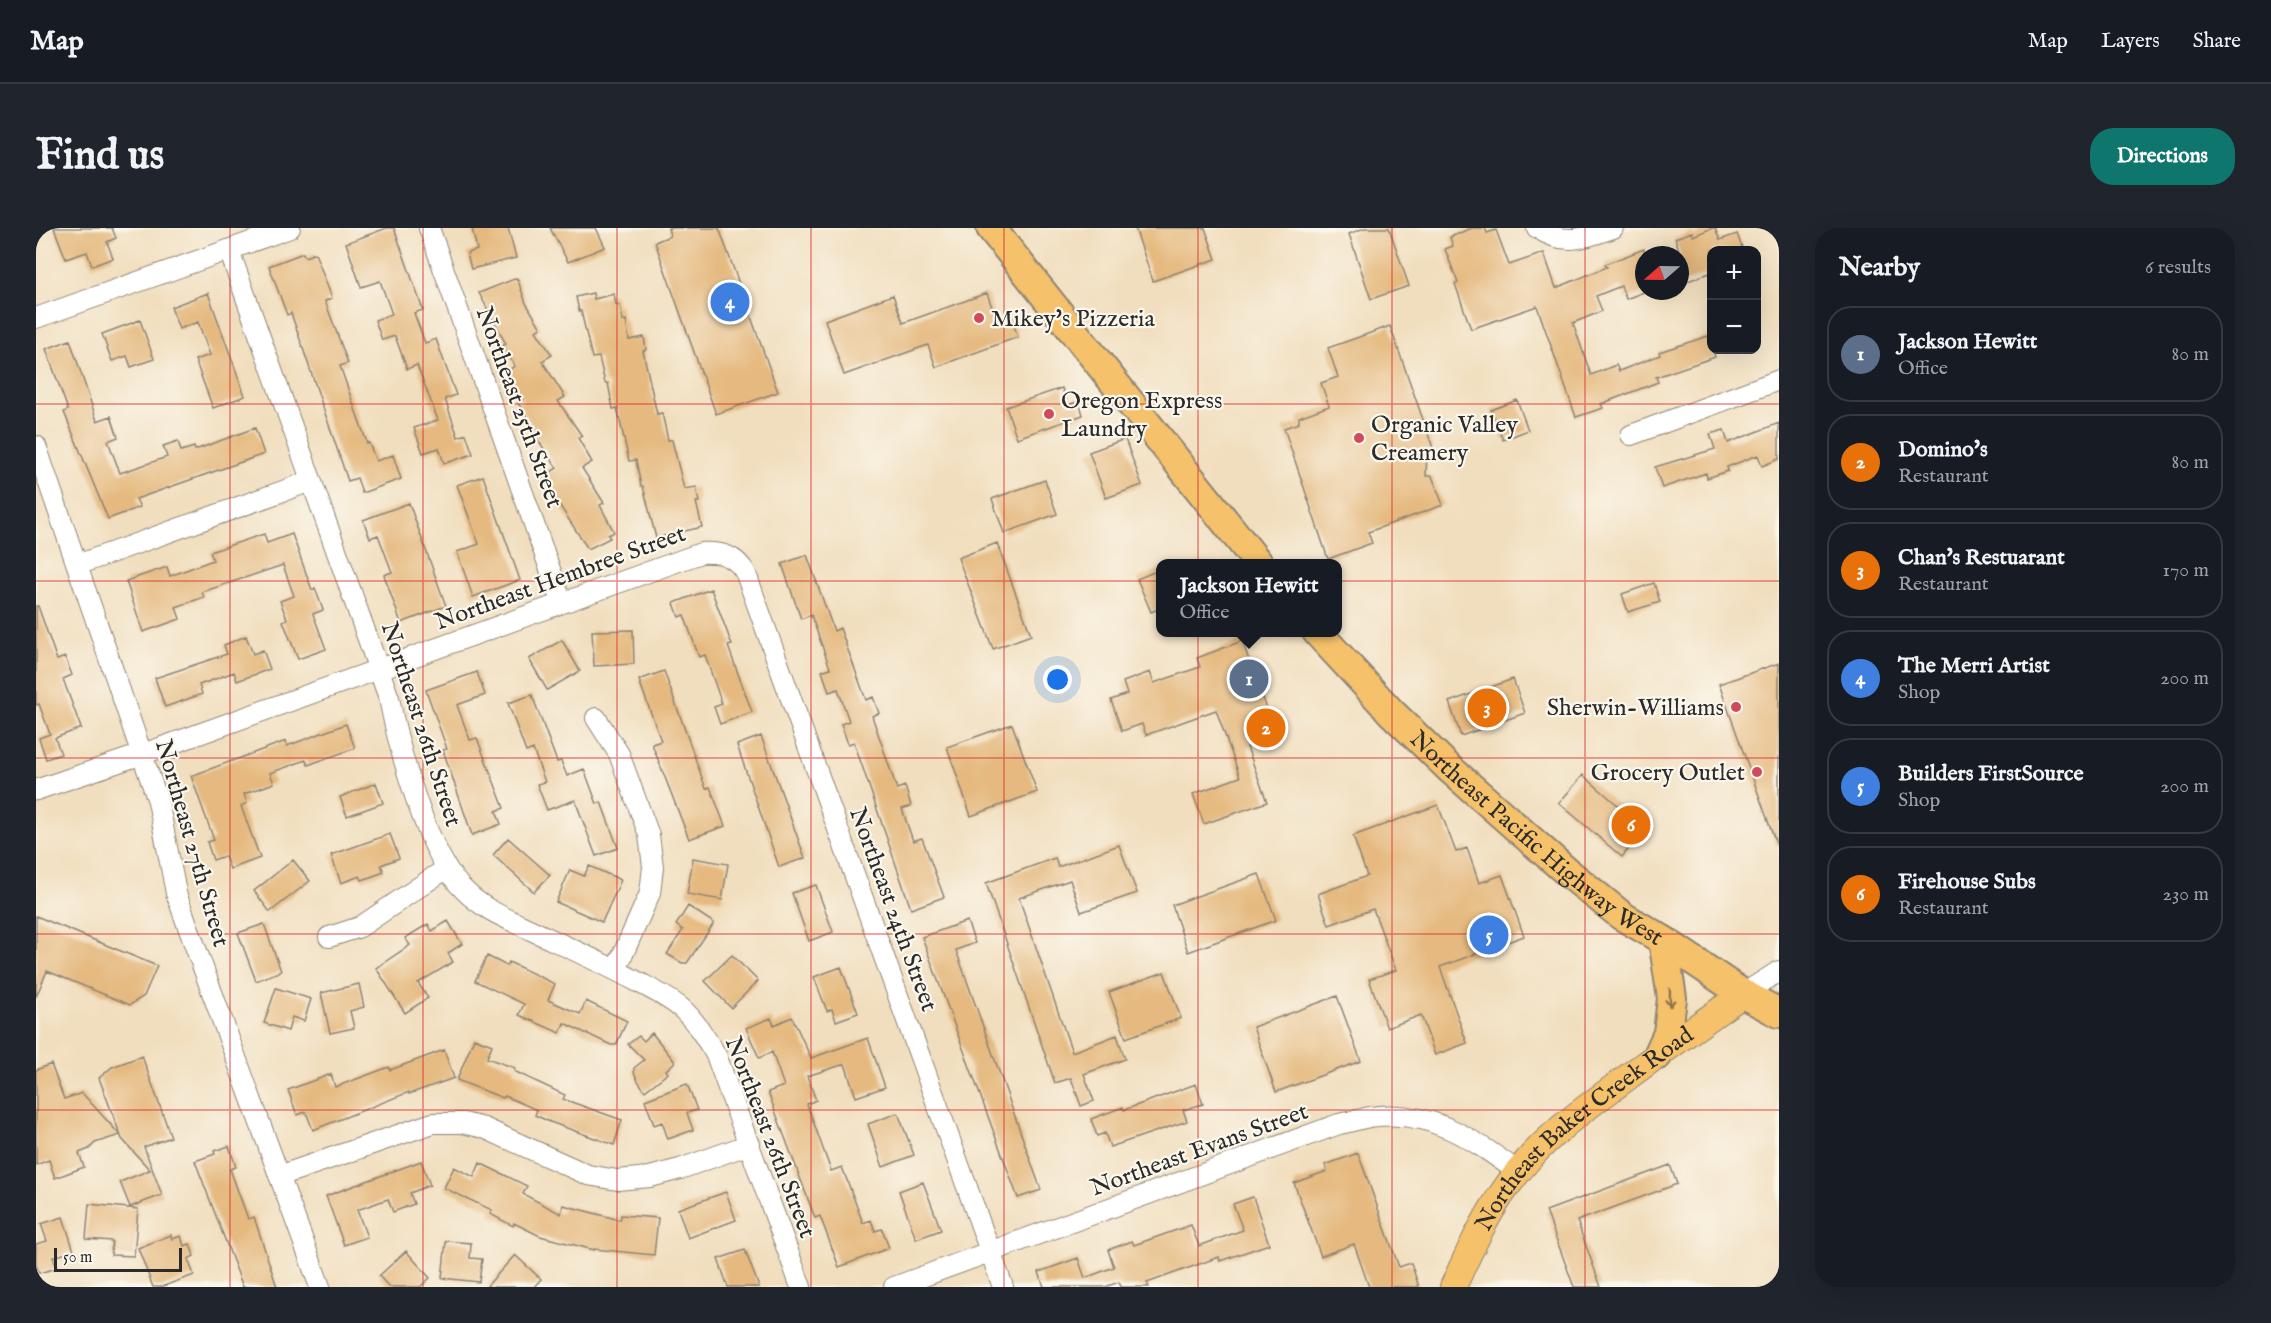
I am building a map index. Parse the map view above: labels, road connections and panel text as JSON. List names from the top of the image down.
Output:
{
  "streets": {
    "highway": ["Northeast Pacific Highway West"],
    "main road": ["Northeast Baker Creek Road"],
    "street": [
      "Northeast 25th Street",
      "Northeast Hembree Street",
      "Northeast 26th Street",
      "Northeast 27th Street",
      "Northeast 24th Street",
      "Northeast Evans Street"
    ]
  },
  "crossings": [
    ["Northeast 25th Street", "Northeast Hembree Street"],
    ["Northeast Hembree Street", "Northeast 26th Street"],
    ["Northeast Hembree Street", "Northeast 27th Street"],
    ["Northeast Hembree Street", "Northeast 24th Street"],
    ["Northeast Pacific Highway West", "Northeast Baker Creek Road"],
    ["Northeast 24th Street", "Northeast Evans Street"],
    ["Northeast Baker Creek Road", "Northeast Evans Street"]
  ],
  "places": [
    "Mikey's Pizzeria",
    "Oregon Express Laundry",
    "Organic Valley Creamery",
    "Sherwin-Williams",
    "Grocery Outlet"
  ],
  "scale_bar": "50 m",
  "north": "left",
  "page": {
    "header": "Map",
    "nav": ["Map", "Layers", "Share"],
    "buttons": "Directions",
    "title": "Find us",
    "heading": ["Nearby", "6 results"],
    "map_buttons": ["+", "−"],
    "pins": [
      "4",
      "1",
      "3",
      "2",
      "6",
      "5"
    ],
    "list": [
      {
        "mark": "1",
        "name": "Jackson Hewitt",
        "note": "Office",
        "value": "80 m"
      },
      {
        "mark": "2",
        "name": "Domino's",
        "note": "Restaurant",
        "value": "80 m"
      },
      {
        "mark": "3",
        "name": "Chan's Restuarant",
        "note": "Restaurant",
        "value": "170 m"
      },
      {
        "mark": "4",
        "name": "The Merri Artist",
        "note": "Shop",
        "value": "200 m"
      },
      {
        "mark": "5",
        "name": "Builders FirstSource",
        "note": "Shop",
        "value": "200 m"
      },
      {
        "mark": "6",
        "name": "Firehouse Subs",
        "note": "Restaurant",
        "value": "230 m"
      }
    ],
    "popup": ["Jackson Hewitt", "Office"],
    "scale": "50 m"
  }
}
